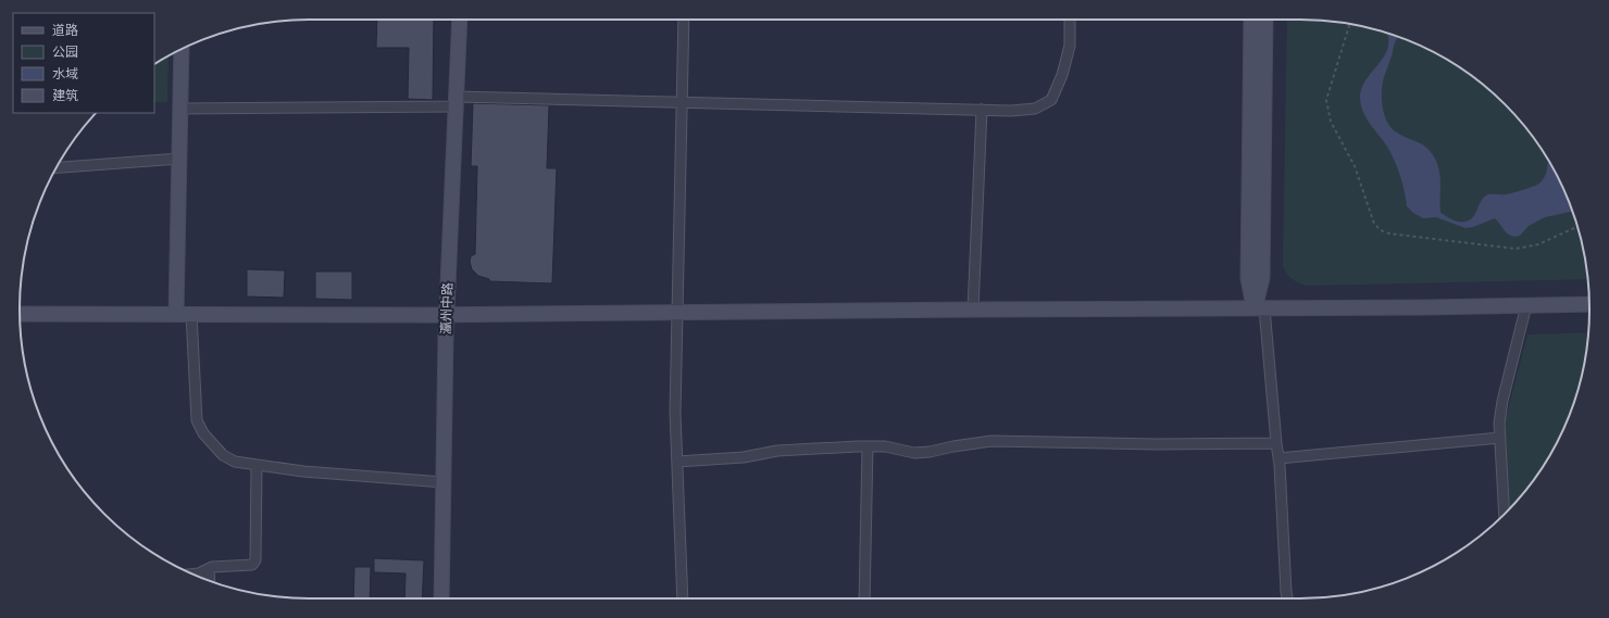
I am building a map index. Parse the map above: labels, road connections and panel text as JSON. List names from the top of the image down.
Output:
{
  "streets": {
    "street": ["瀛州中路"]
  },
  "legend": [
    "道路",
    "公园",
    "水域",
    "建筑"
  ]
}
